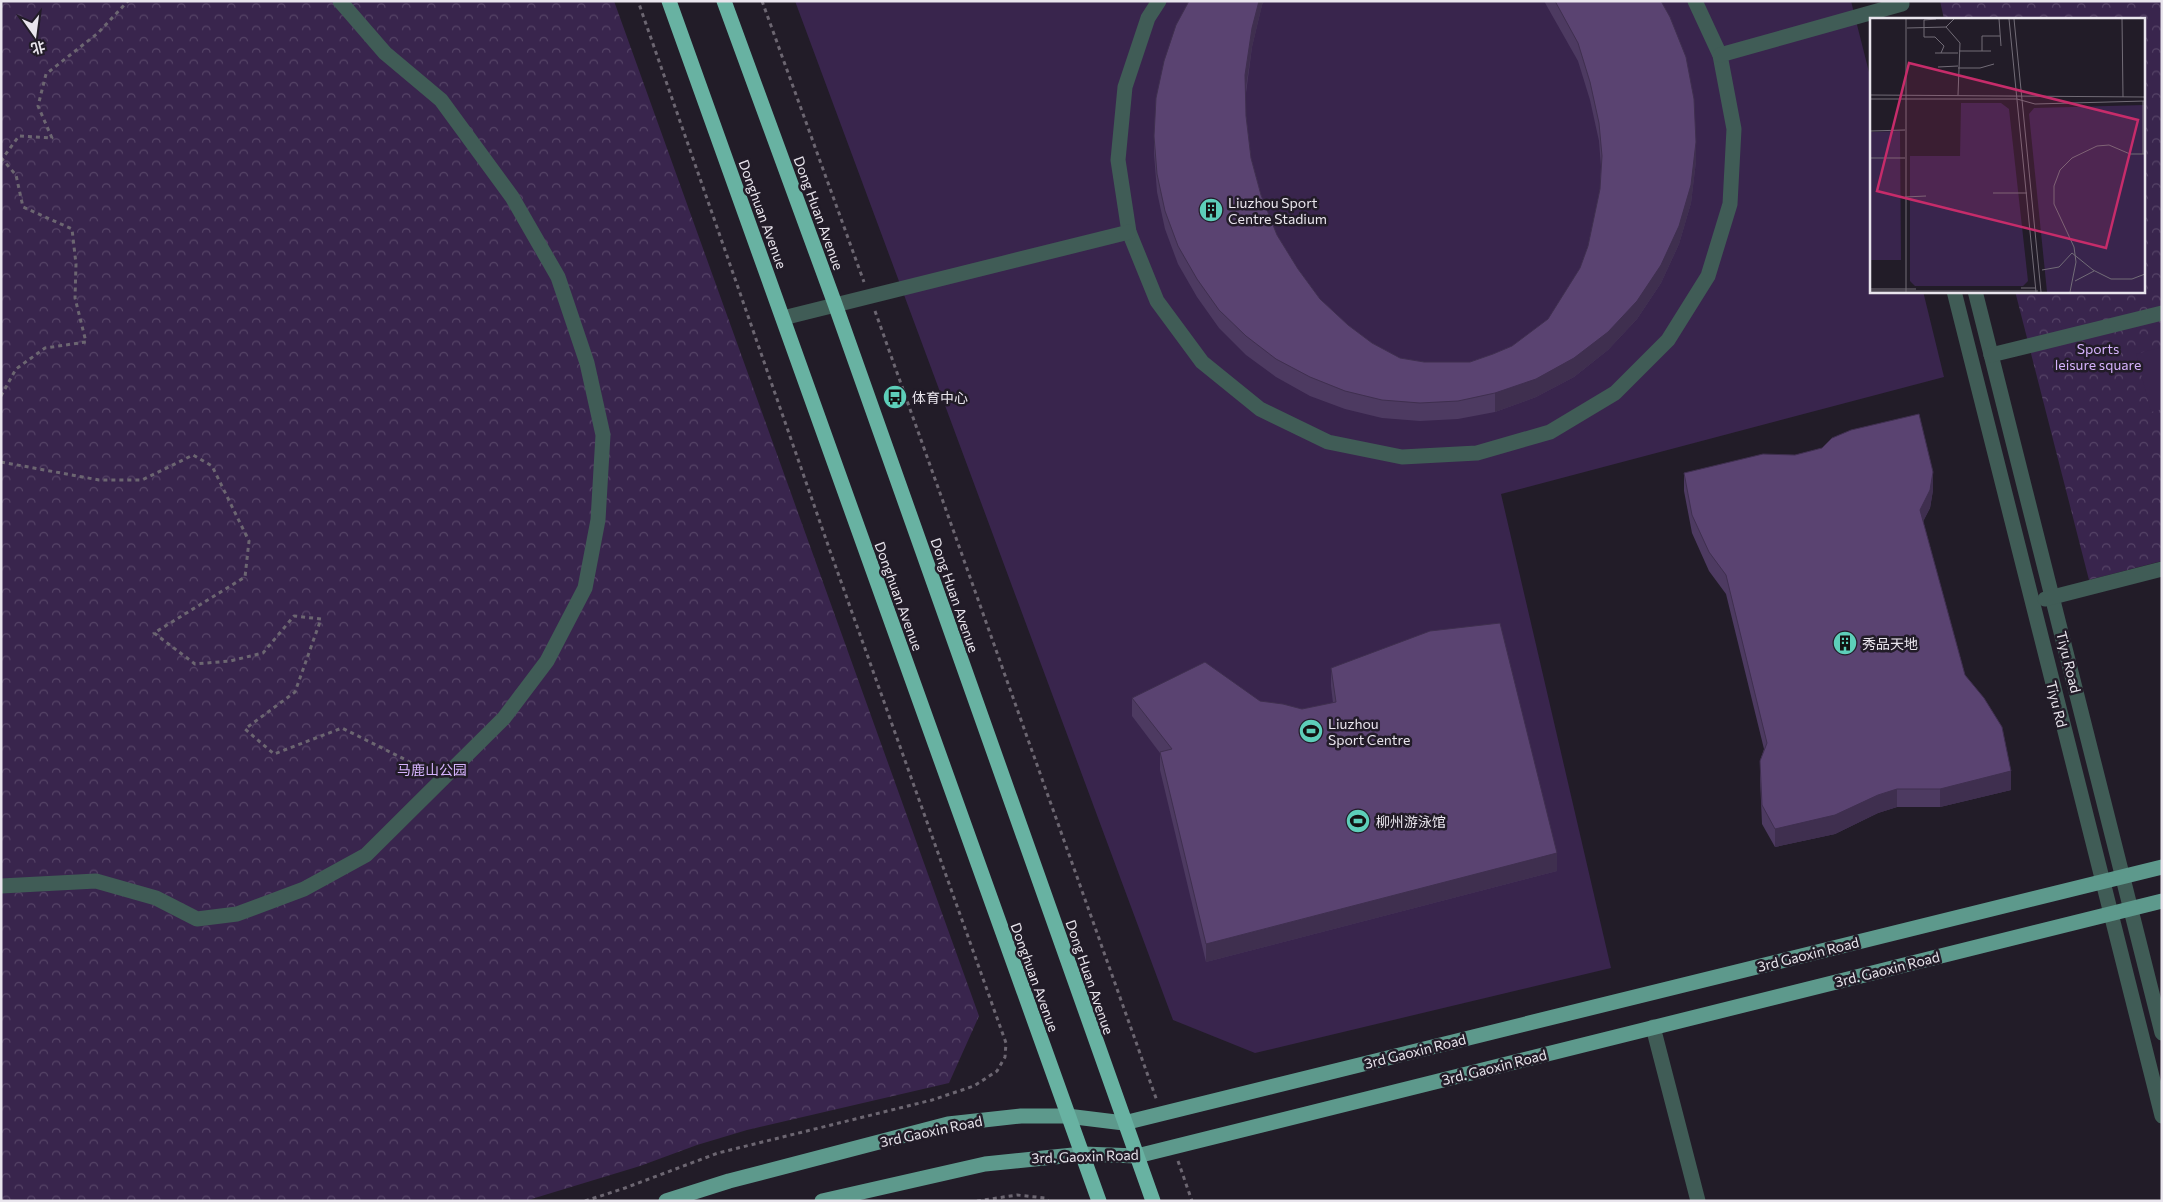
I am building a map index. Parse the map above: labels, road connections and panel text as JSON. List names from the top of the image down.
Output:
{
  "streets": {
    "highway": ["Dong Huan Avenue", "Donghuan Avenue"],
    "main road": ["3rd Gaoxin Road", "3rd. Gaoxin Road"],
    "street": ["Tiyu Road", "Tiyu Rd"]
  },
  "crossings": [
    ["Dong Huan Avenue", "3rd Gaoxin Road"],
    ["Dong Huan Avenue", "3rd. Gaoxin Road"],
    ["Donghuan Avenue", "3rd Gaoxin Road"],
    ["Donghuan Avenue", "3rd. Gaoxin Road"],
    ["Tiyu Road", "3rd Gaoxin Road"],
    ["Tiyu Road", "3rd. Gaoxin Road"],
    ["Tiyu Rd", "3rd Gaoxin Road"],
    ["Tiyu Rd", "3rd. Gaoxin Road"]
  ],
  "parks": ["Sports leisure square", "马鹿山公园"],
  "places": {
    "building": ["Liuzhou Sport Centre Stadium", "秀品天地"],
    "bus stop": ["体育中心"],
    "sports": ["Liuzhou Sport Centre", "柳州游泳馆"]
  },
  "north": "bottom"
}
